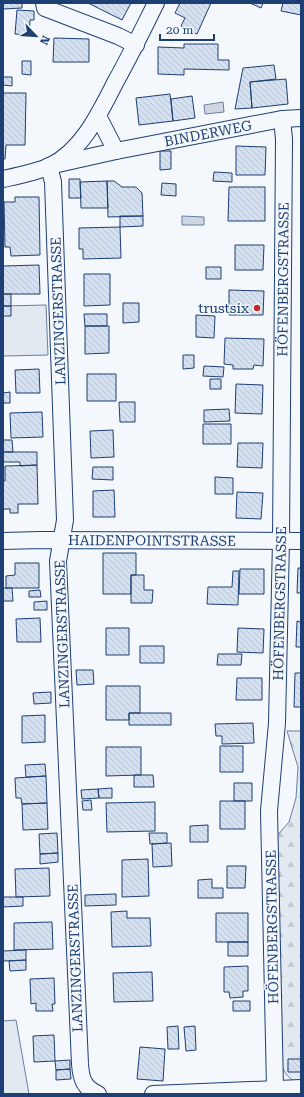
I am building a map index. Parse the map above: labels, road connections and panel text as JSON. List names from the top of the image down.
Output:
{
  "streets": {
    "street": [
      "BINDERWEG",
      "HÖFENBERGSTRASSE",
      "LANZINGERSTRASSE",
      "HAIDENPOINTSTRASSE"
    ]
  },
  "crossings": [
    ["BINDERWEG", "HÖFENBERGSTRASSE"],
    ["BINDERWEG", "LANZINGERSTRASSE"],
    ["HÖFENBERGSTRASSE", "HAIDENPOINTSTRASSE"],
    ["LANZINGERSTRASSE", "HAIDENPOINTSTRASSE"]
  ],
  "places": ["trustsix"],
  "scale_bar": "20 m",
  "north": "bottom right"
}
